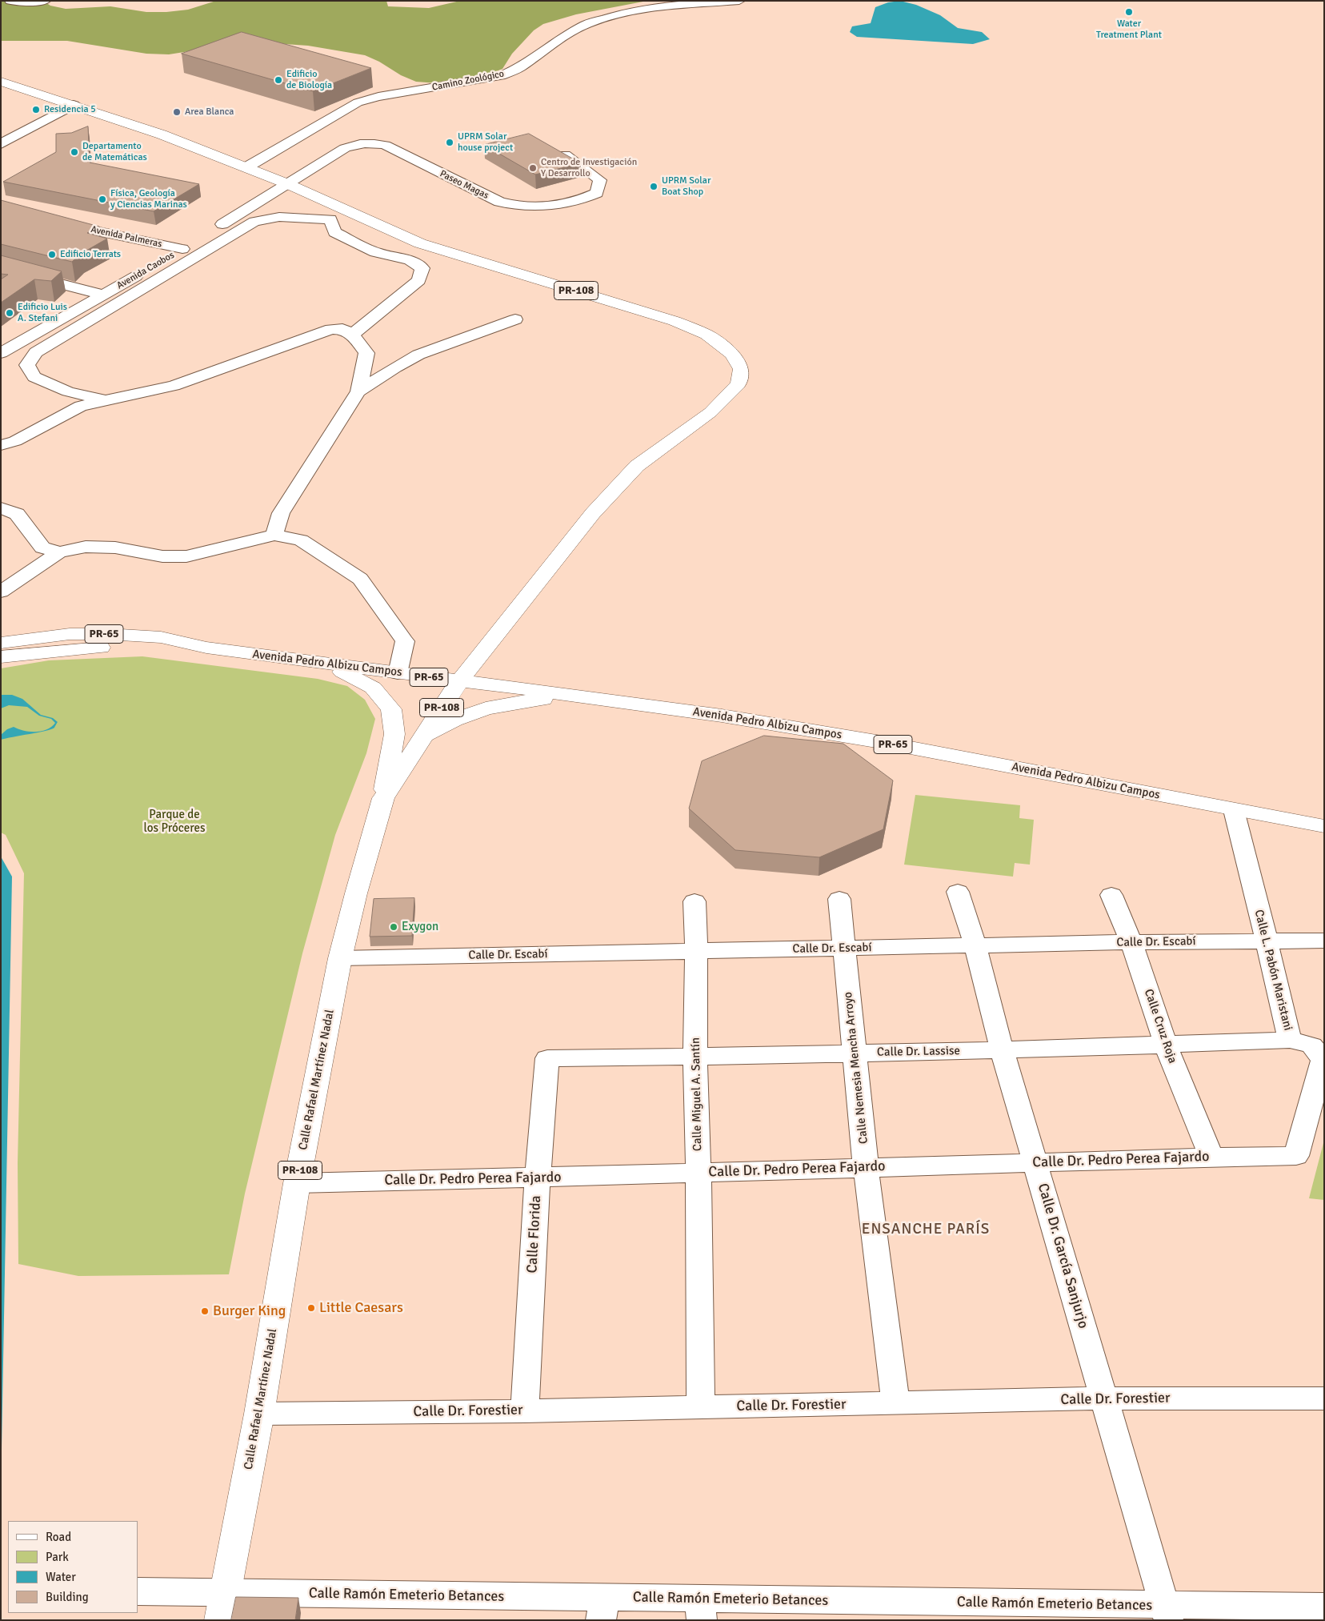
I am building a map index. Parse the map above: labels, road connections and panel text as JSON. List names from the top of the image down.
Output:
{
  "streets": {
    "main road": [
      "PR-108",
      "PR-65",
      "Avenida Pedro Albizu Campos",
      "Calle Rafael Martínez Nadal"
    ],
    "street": [
      "Camino Zoológico",
      "Paseo Magas",
      "Avenida Palmeras",
      "Avenida Caobos",
      "Calle Dr. Escabí",
      "Calle L. Pabón Maristani",
      "Calle Cruz Roja",
      "Calle Dr. Lassise",
      "Calle Nemesia Mencha Arroyo",
      "Calle Miguel A. Santín",
      "Calle Dr. Pedro Perea Fajardo",
      "Calle Florida",
      "Calle Dr. García Sanjurjo",
      "Calle Dr. Forestier",
      "Calle Ramón Emeterio Betances"
    ]
  },
  "crossings": [
    ["Camino Zoológico", "PR-108"],
    ["Paseo Magas", "PR-108"],
    ["Avenida Palmeras", "Avenida Caobos"],
    ["PR-108", "Avenida Pedro Albizu Campos"],
    ["PR-108", "Calle Rafael Martínez Nadal"],
    ["Avenida Pedro Albizu Campos", "Calle L. Pabón Maristani"],
    ["Avenida Pedro Albizu Campos", "Calle Rafael Martínez Nadal"],
    ["Calle Dr. Escabí", "Calle L. Pabón Maristani"],
    ["Calle Dr. Escabí", "Calle Cruz Roja"],
    ["Calle Dr. Escabí", "Calle Nemesia Mencha Arroyo"],
    ["Calle Dr. Escabí", "Calle Rafael Martínez Nadal"],
    ["Calle Dr. Escabí", "Calle Miguel A. Santín"],
    ["Calle Dr. Escabí", "Calle Dr. García Sanjurjo"],
    ["Calle L. Pabón Maristani", "Calle Dr. Lassise"],
    ["Calle L. Pabón Maristani", "Calle Dr. Pedro Perea Fajardo"],
    ["Calle Cruz Roja", "Calle Dr. Lassise"],
    ["Calle Cruz Roja", "Calle Dr. Pedro Perea Fajardo"],
    ["Calle Dr. Lassise", "Calle Nemesia Mencha Arroyo"],
    ["Calle Dr. Lassise", "Calle Miguel A. Santín"],
    ["Calle Dr. Lassise", "Calle Florida"],
    ["Calle Dr. Lassise", "Calle Dr. García Sanjurjo"],
    ["Calle Nemesia Mencha Arroyo", "Calle Dr. Pedro Perea Fajardo"],
    ["Calle Nemesia Mencha Arroyo", "Calle Dr. Forestier"],
    ["Calle Rafael Martínez Nadal", "Calle Dr. Pedro Perea Fajardo"],
    ["Calle Rafael Martínez Nadal", "Calle Dr. Forestier"],
    ["Calle Rafael Martínez Nadal", "Calle Ramón Emeterio Betances"],
    ["Calle Miguel A. Santín", "Calle Dr. Pedro Perea Fajardo"],
    ["Calle Miguel A. Santín", "Calle Dr. Forestier"],
    ["Calle Dr. Pedro Perea Fajardo", "Calle Florida"],
    ["Calle Dr. Pedro Perea Fajardo", "Calle Dr. García Sanjurjo"],
    ["Calle Florida", "Calle Dr. Forestier"],
    ["Calle Dr. García Sanjurjo", "Calle Dr. Forestier"],
    ["Calle Dr. García Sanjurjo", "Calle Ramón Emeterio Betances"]
  ],
  "districts": ["ENSANCHE PARÍS"],
  "parks": ["Parque de los Próceres"],
  "places": [
    "Water Treatment Plant",
    "Edificio de Biología",
    "Residencia 5",
    "Area Blanca",
    "UPRM Solar house project",
    "Departamento de Matemáticas",
    "Centro de Investigación Y Desarrollo",
    "UPRM Solar Boat Shop",
    "Física, Geología y Ciencias Marinas",
    "Edificio Terrats",
    "Edificio Luis A. Stefani",
    "Exygon",
    "Little Caesars",
    "Burger King"
  ],
  "legend": [
    "Road",
    "Park",
    "Water",
    "Building"
  ]
}
